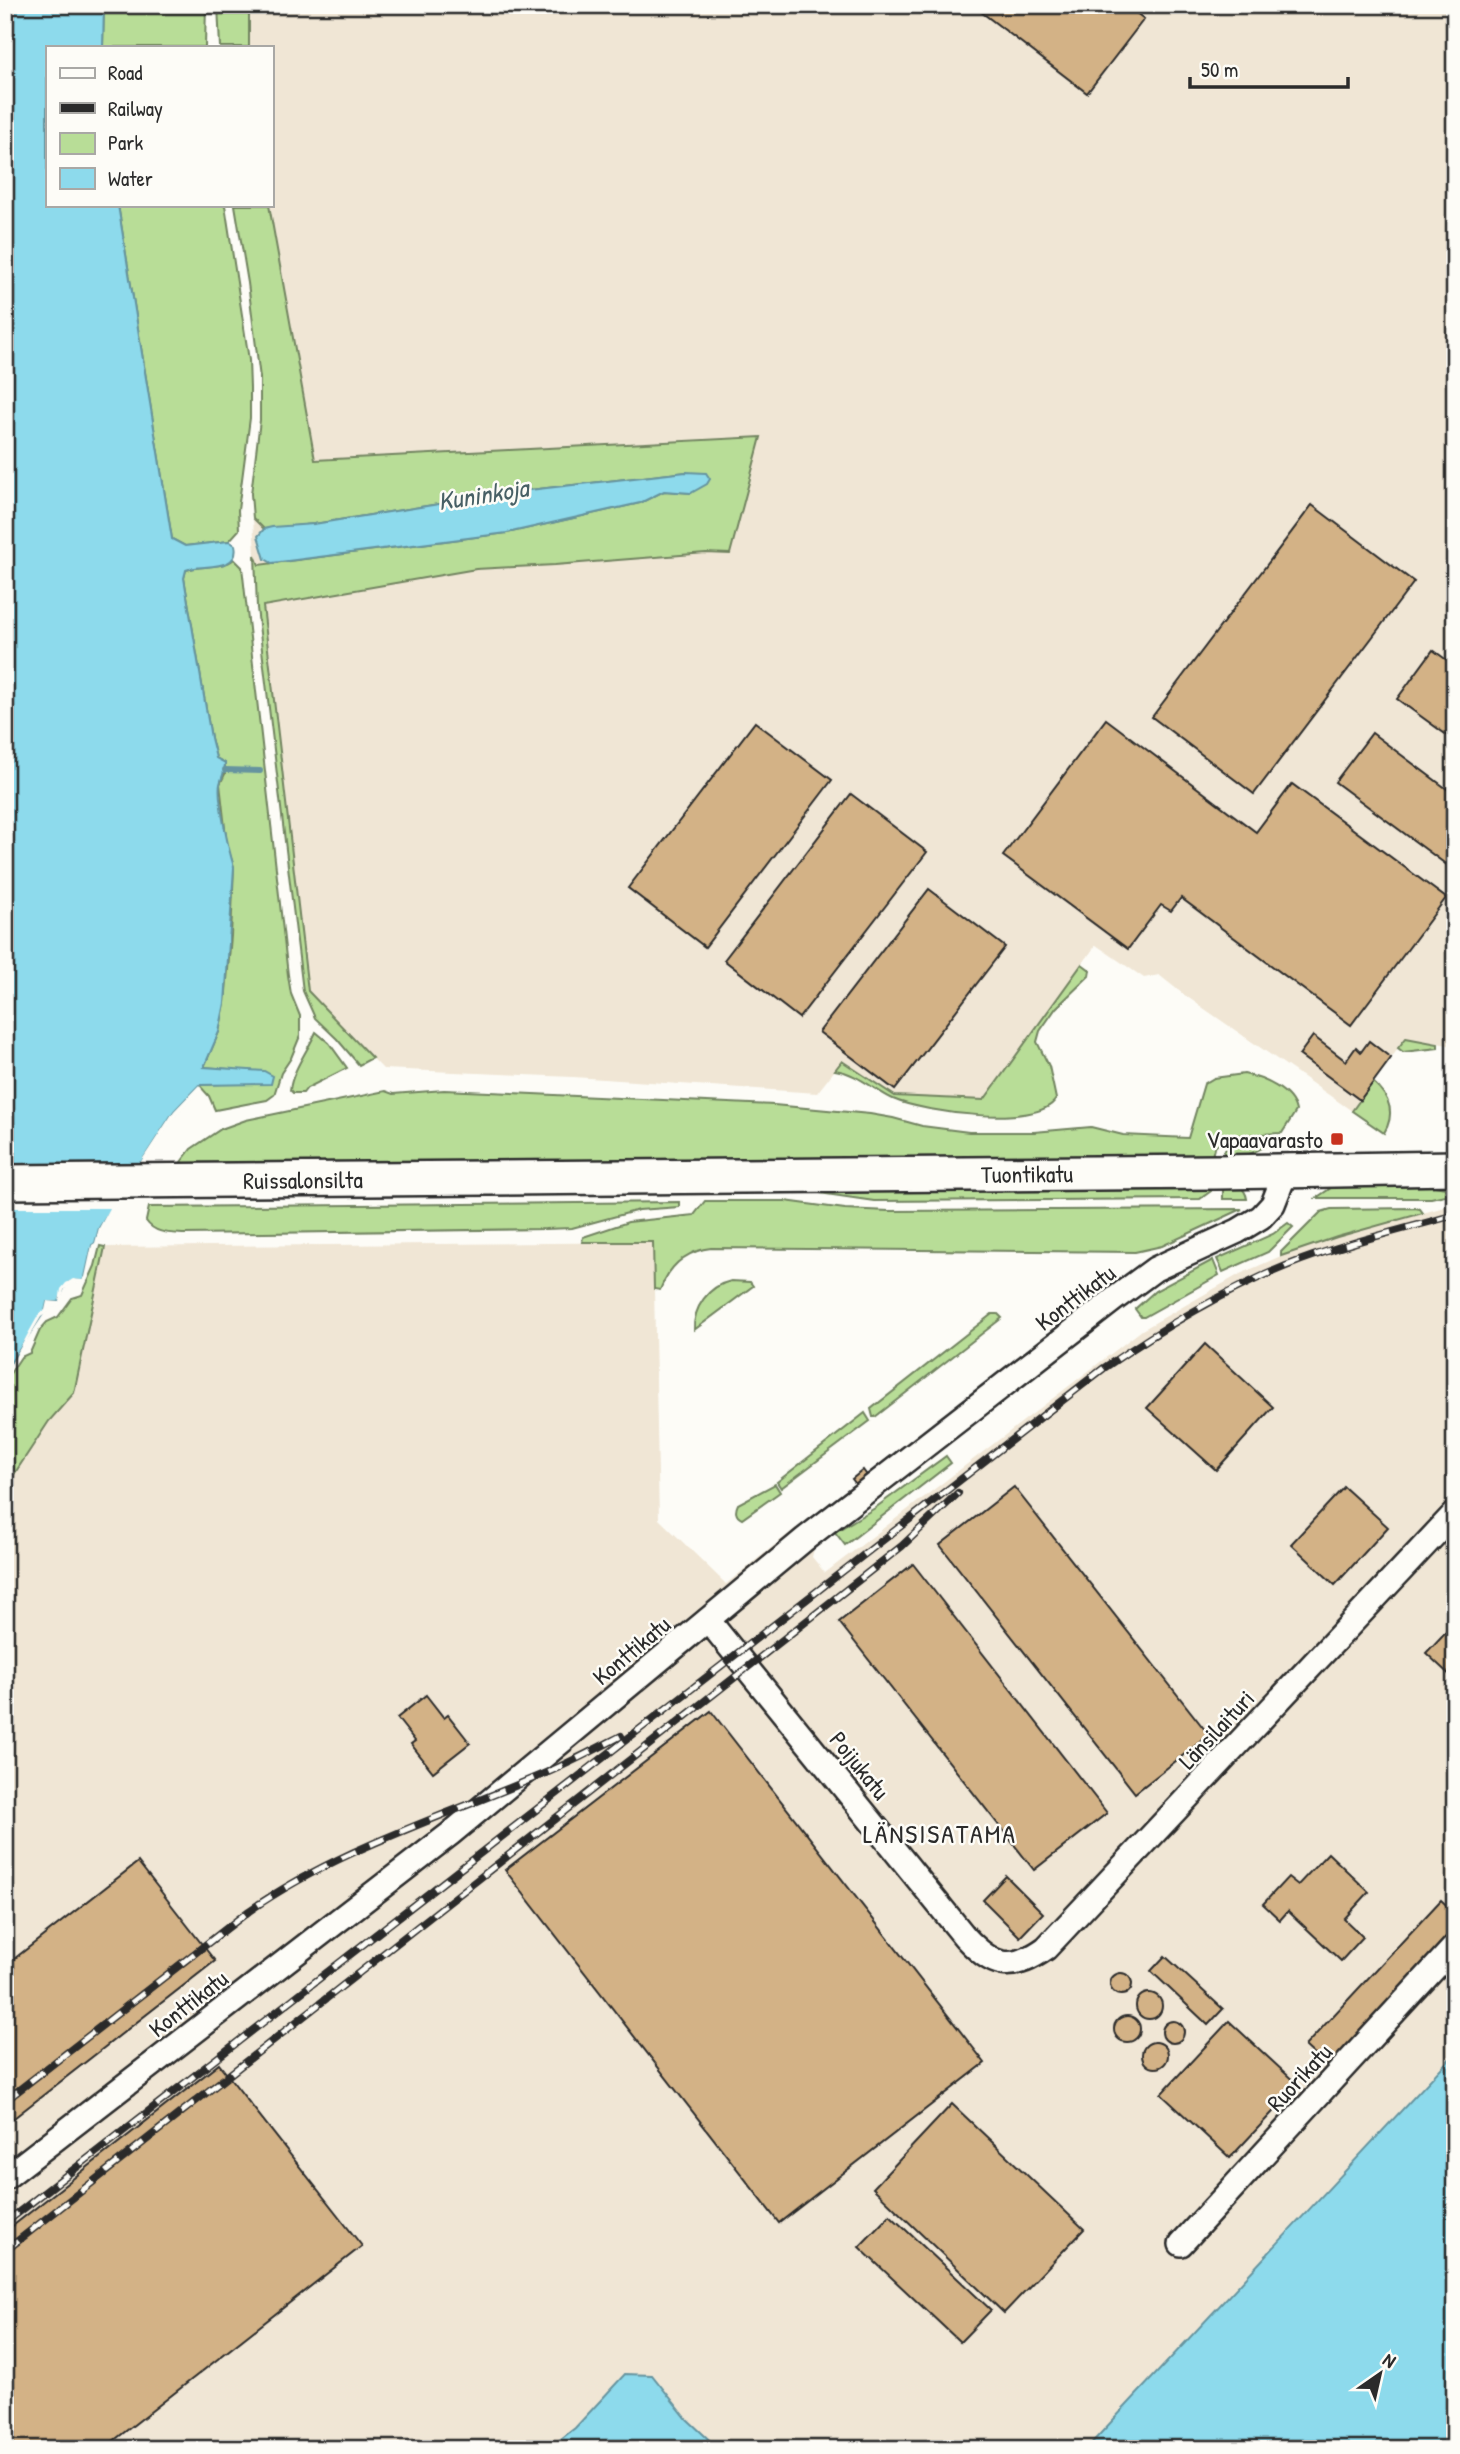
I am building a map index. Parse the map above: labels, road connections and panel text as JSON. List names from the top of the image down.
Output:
{
  "streets": {
    "street": [
      "Tuontikatu",
      "Ruissalonsilta",
      "Konttikatu",
      "Länsilaituri",
      "Poijukatu",
      "Ruorikatu"
    ]
  },
  "crossings": [
    ["Tuontikatu", "Ruissalonsilta"],
    ["Tuontikatu", "Konttikatu"],
    ["Konttikatu", "Poijukatu"],
    ["Länsilaituri", "Poijukatu"]
  ],
  "districts": ["LÄNSISATAMA"],
  "water": ["Kuninkoja"],
  "places": {
    "transit": ["Vapaavarasto"]
  },
  "legend": [
    "Road",
    "Railway",
    "Park",
    "Water"
  ],
  "scale_bar": "50 m",
  "north": "top right"
}
